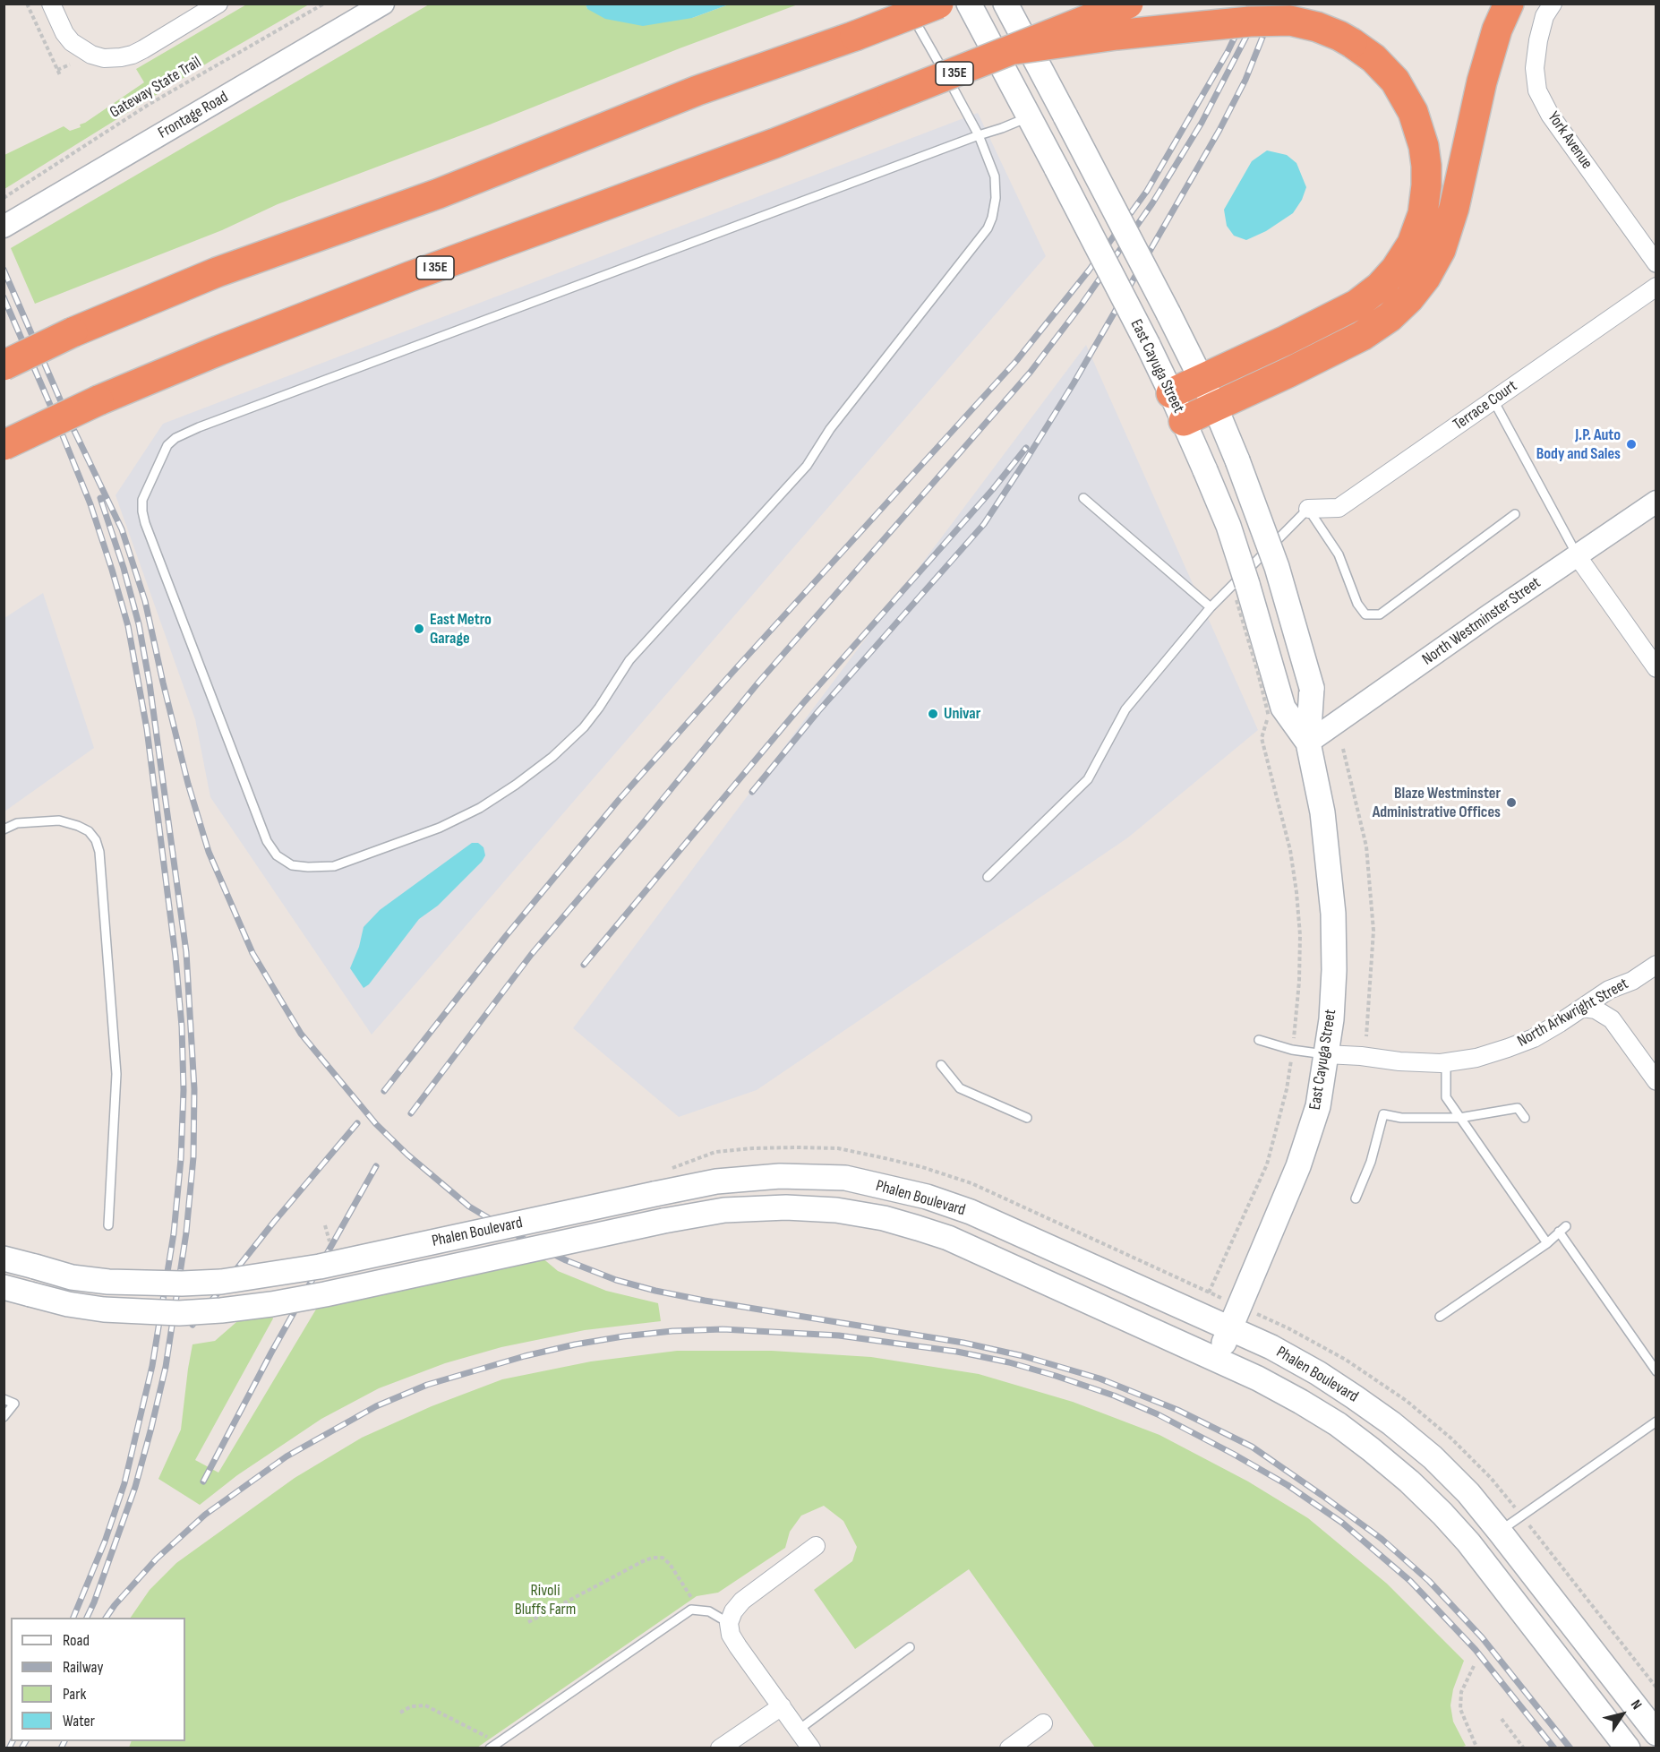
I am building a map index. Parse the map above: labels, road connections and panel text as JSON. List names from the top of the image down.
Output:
{
  "streets": {
    "highway": ["I 35E"],
    "main road": ["East Cayuga Street", "Phalen Boulevard"],
    "street": [
      "Frontage Road",
      "York Avenue",
      "Terrace Court",
      "North Westminster Street",
      "North Arkwright Street"
    ],
    "path": ["Gateway State Trail"]
  },
  "crossings": [
    ["East Cayuga Street", "North Westminster Street"],
    ["East Cayuga Street", "North Arkwright Street"],
    ["East Cayuga Street", "Phalen Boulevard"]
  ],
  "parks": ["Rivoli Bluffs Farm"],
  "places": [
    "J.P. Auto Body and Sales",
    "East Metro Garage",
    "Univar",
    "Blaze Westminster Administrative Offices"
  ],
  "legend": [
    "Road",
    "Railway",
    "Park",
    "Water"
  ],
  "north": "top right"
}
